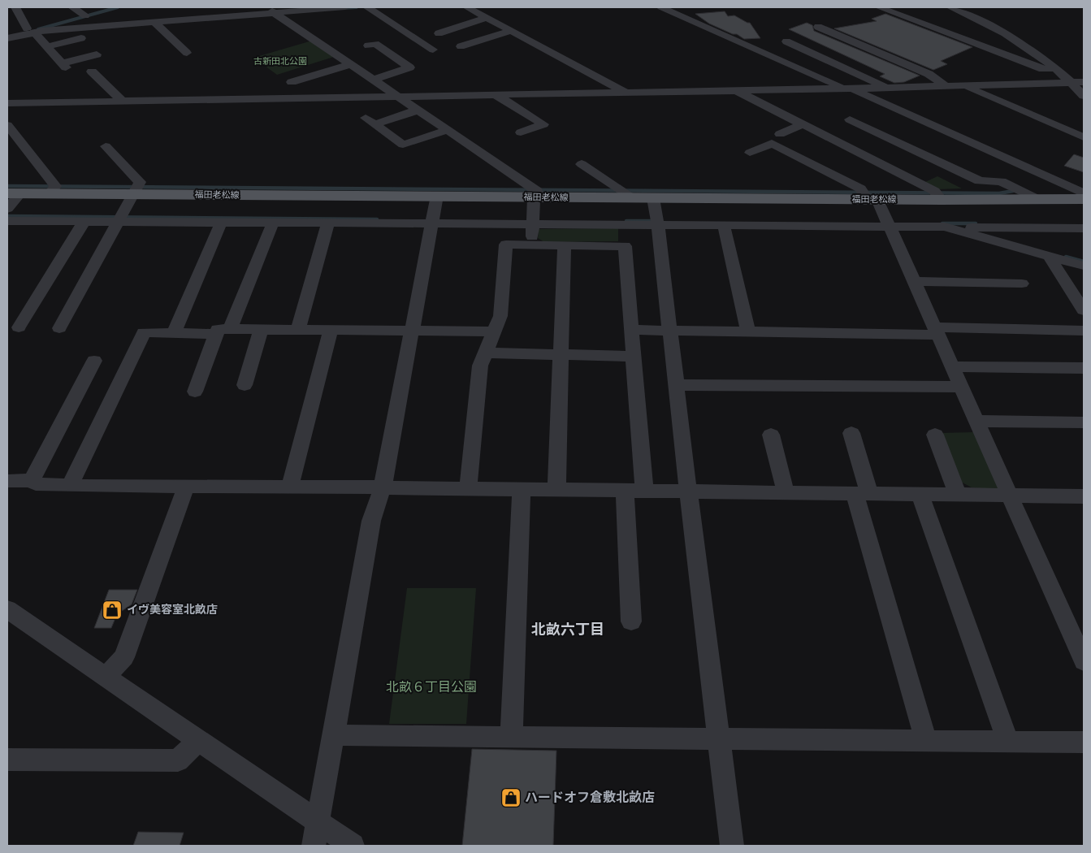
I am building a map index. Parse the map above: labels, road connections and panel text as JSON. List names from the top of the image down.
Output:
{
  "streets": {
    "main road": ["福田老松線"]
  },
  "districts": ["北畝六丁目"],
  "parks": ["古新田北公園", "北畝６丁目公園"],
  "places": {
    "shop": ["イヴ美容室北畝店", "ハードオフ倉敷北畝店"]
  }
}
